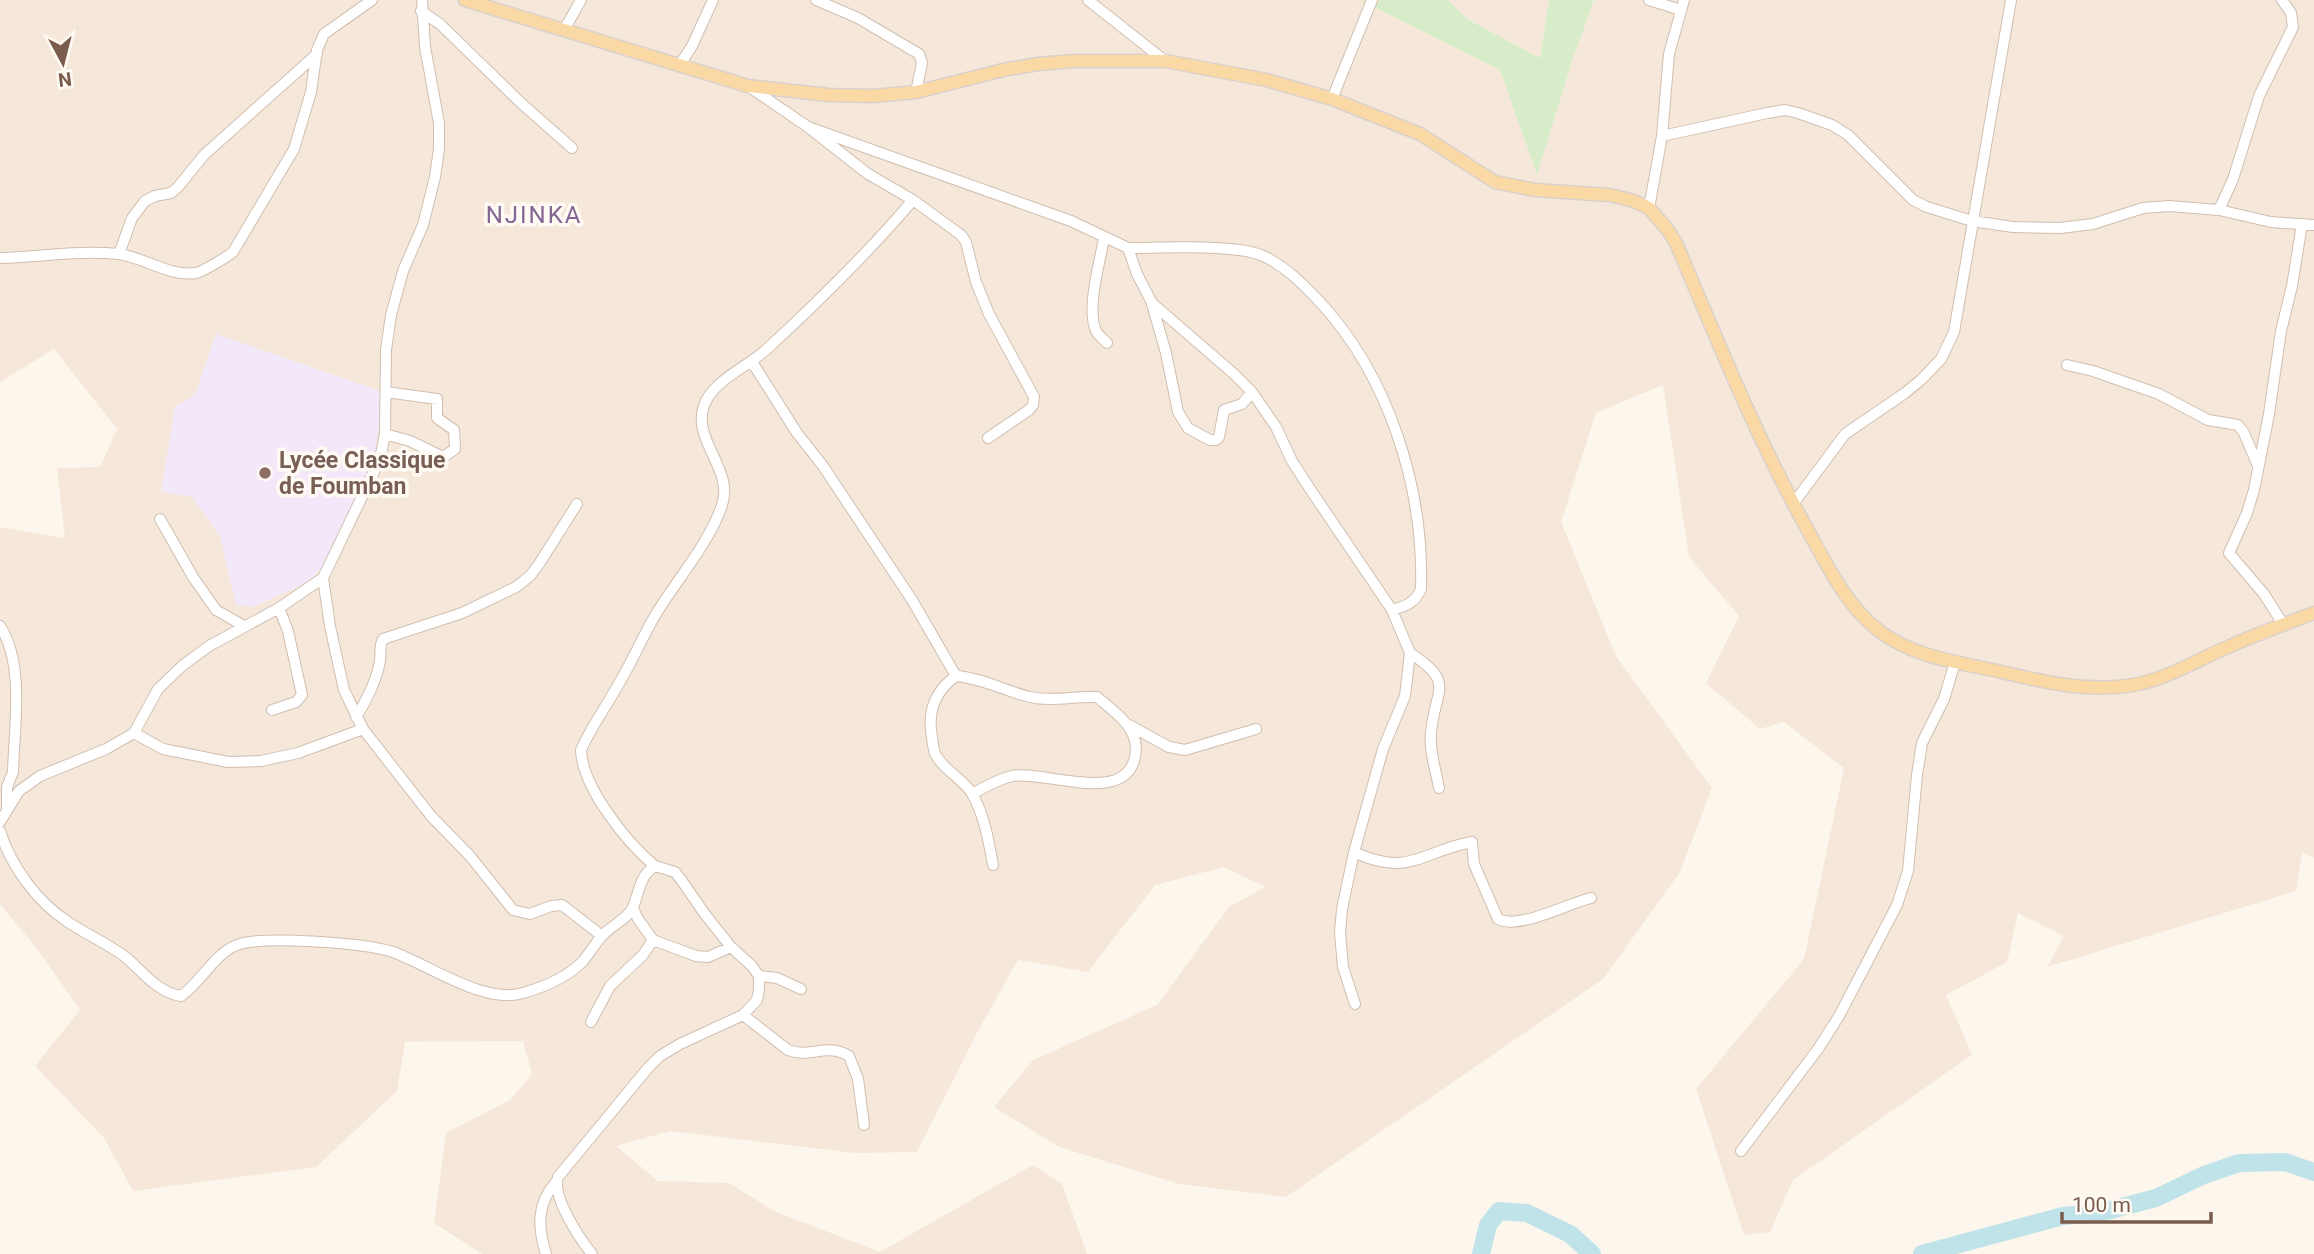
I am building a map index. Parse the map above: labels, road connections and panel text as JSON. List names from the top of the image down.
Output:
{
  "districts": ["NJINKA"],
  "places": ["Lycée Classique de Foumban"],
  "scale_bar": "100 m",
  "north": "bottom"
}
